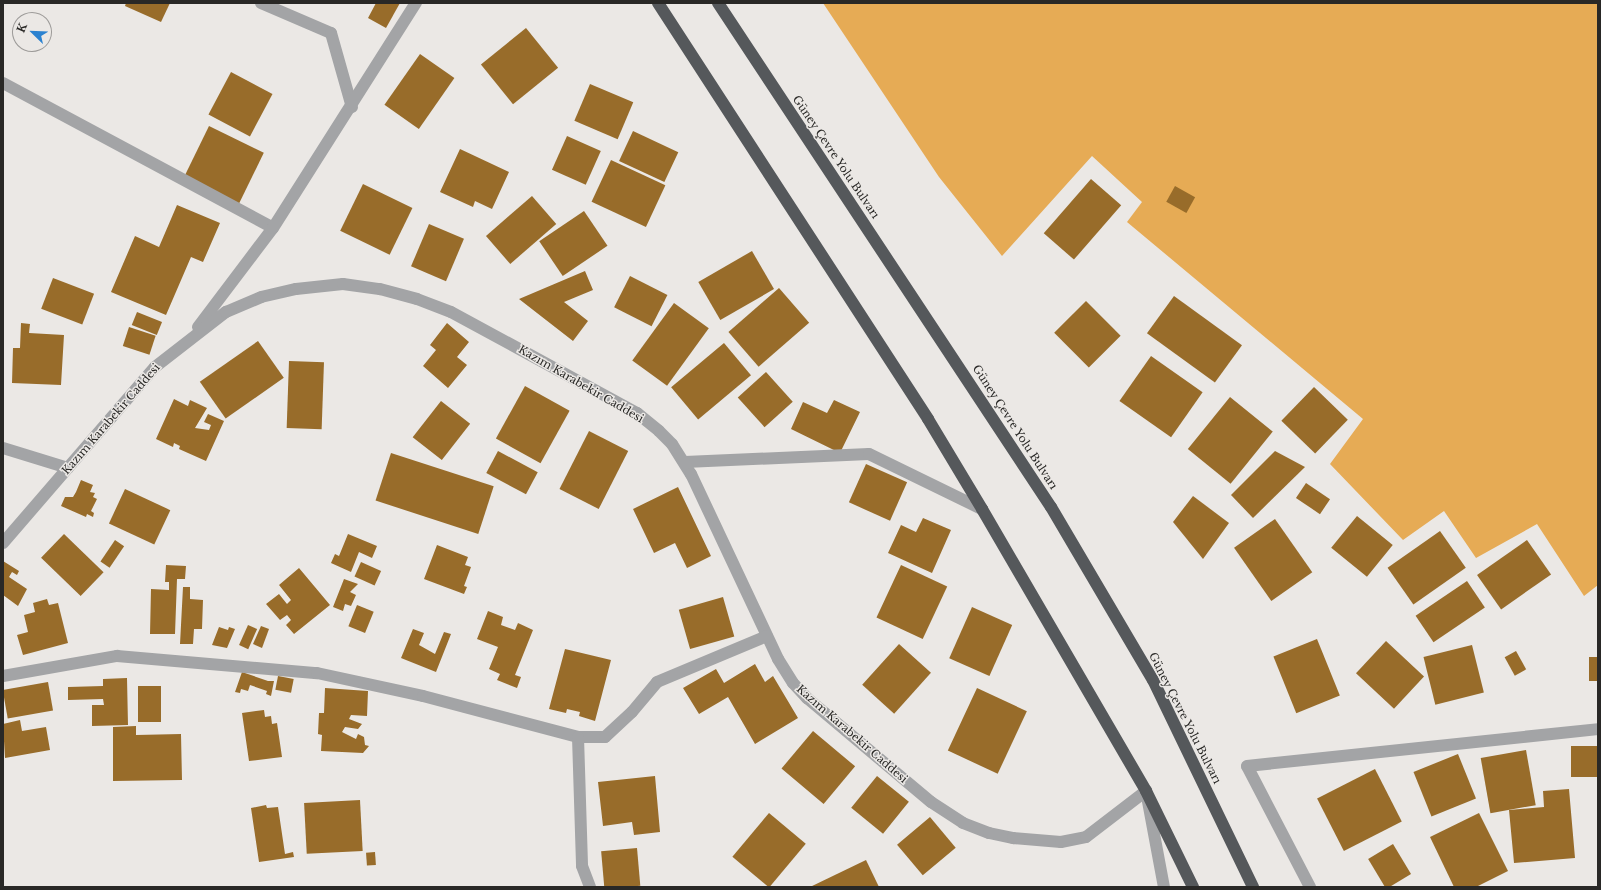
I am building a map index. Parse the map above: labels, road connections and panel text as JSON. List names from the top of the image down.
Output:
{
  "streets": {
    "highway": ["Güney Çevre Yolu Bulvarı"],
    "street": ["Kazım Karabekir Caddesi"]
  },
  "north": "top left"
}
